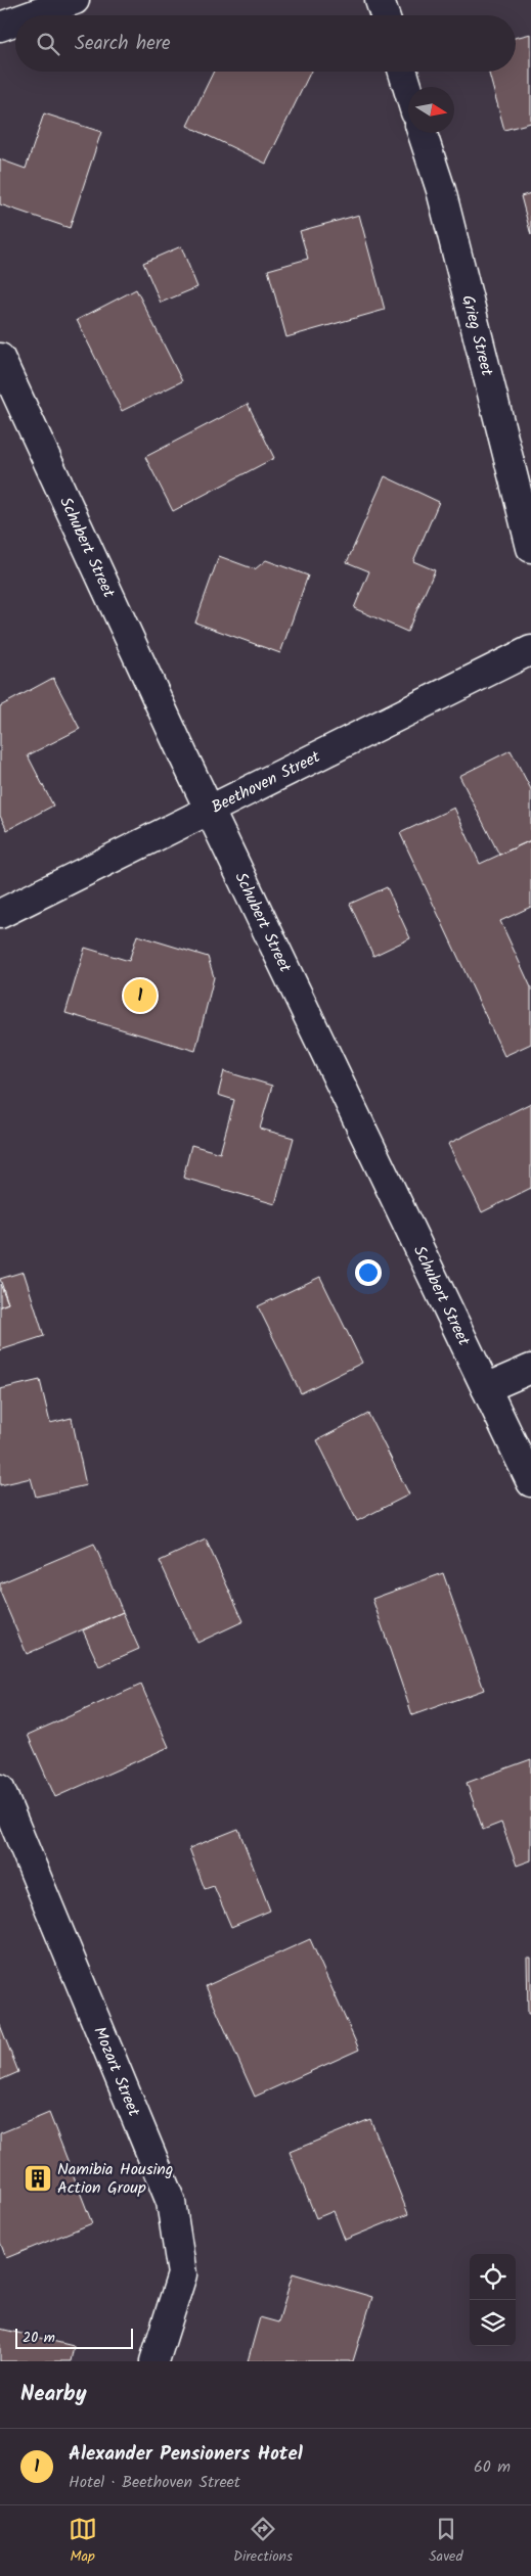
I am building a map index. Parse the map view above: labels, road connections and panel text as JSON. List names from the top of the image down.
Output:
{
  "streets": {
    "street": [
      "Grieg Street",
      "Schubert Street",
      "Beethoven Street",
      "Mozart Street"
    ]
  },
  "crossings": [
    ["Schubert Street", "Beethoven Street"]
  ],
  "places": {
    "building": ["Namibia Housing Action Group"]
  },
  "scale_bar": "20 m",
  "north": "right",
  "page": {
    "search": "Search here",
    "pins": "1",
    "scale": "20 m",
    "heading": "Nearby",
    "list": [
      {
        "mark": "1",
        "name": "Alexander Pensioners Hotel",
        "note": "Hotel · Beethoven Street",
        "value": "60 m"
      }
    ],
    "nav": ["Map", "Directions", "Saved"]
  }
}
